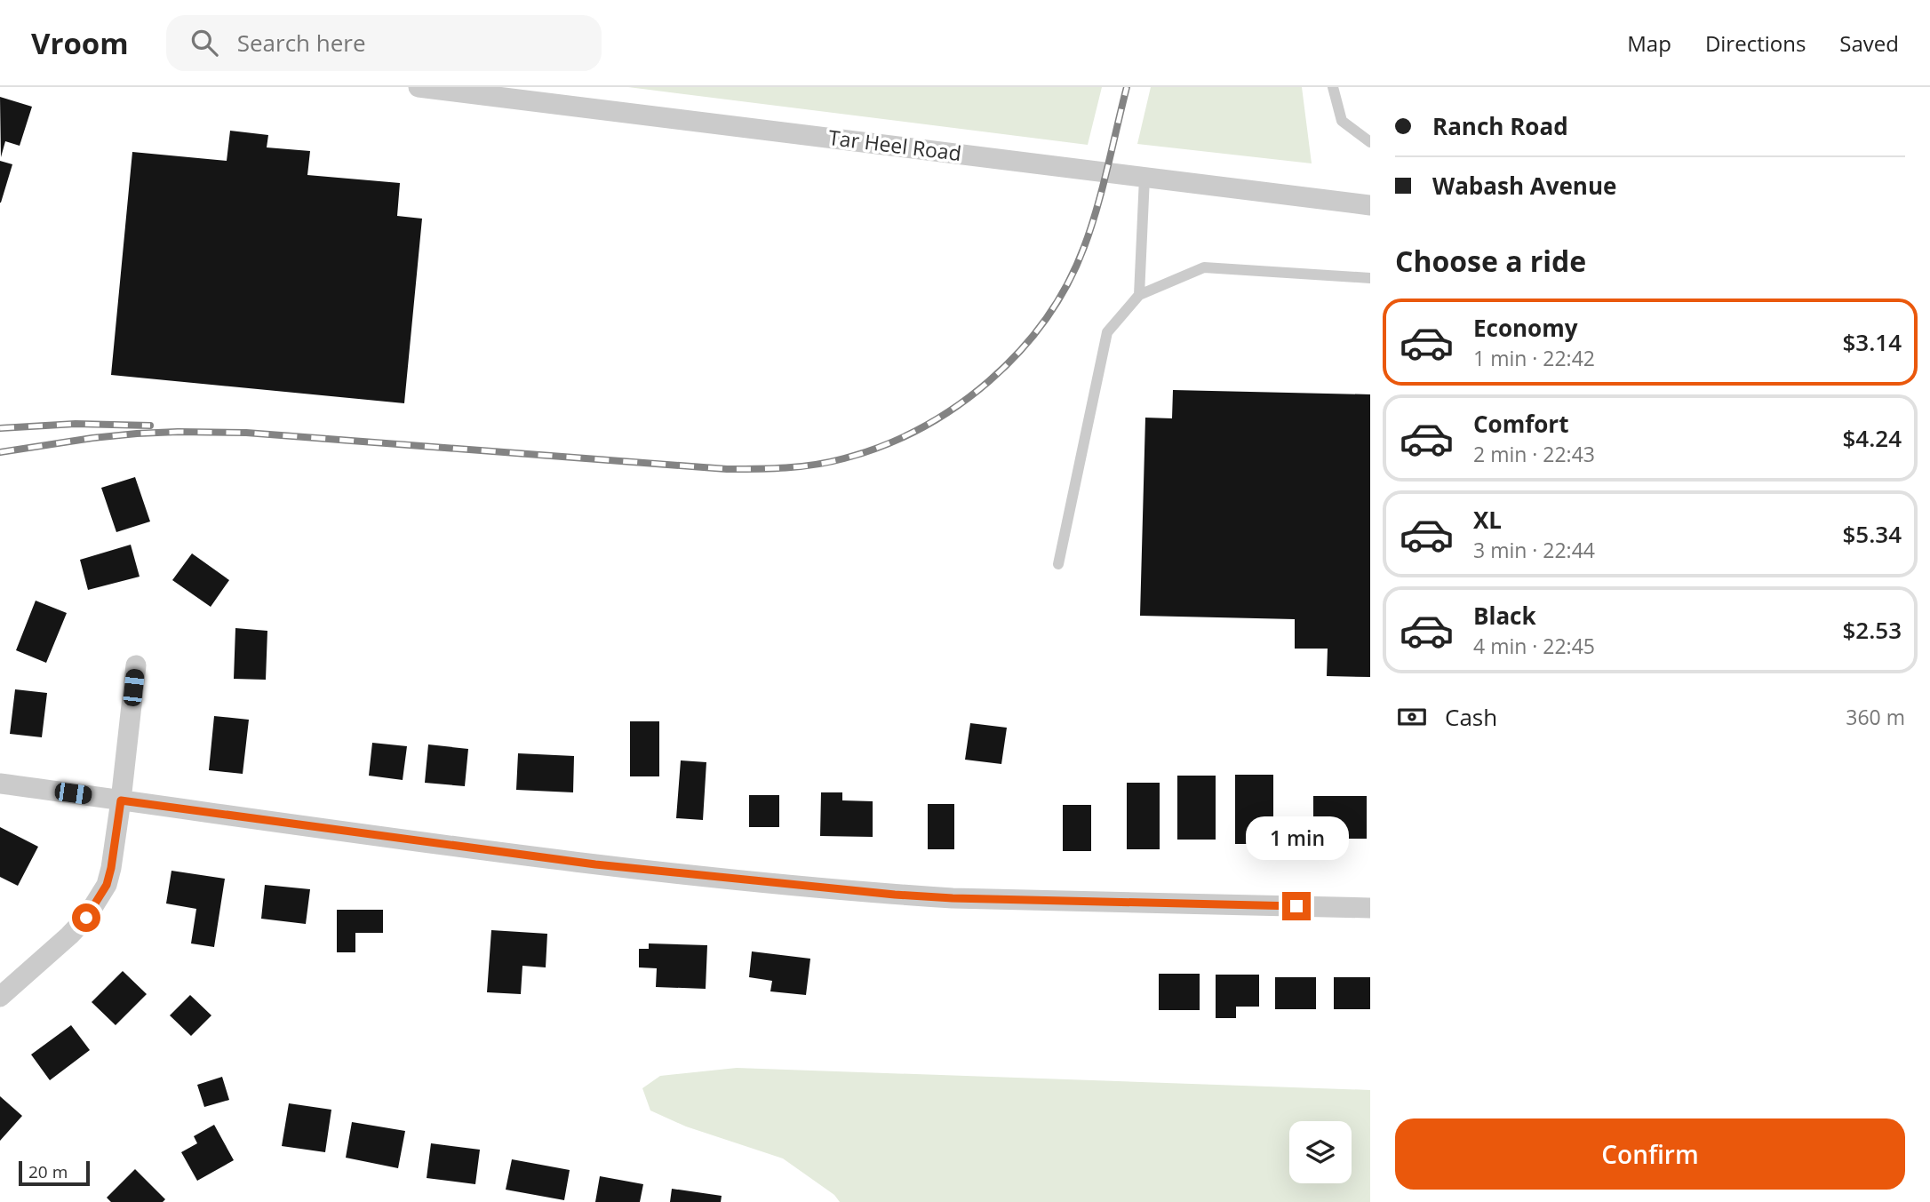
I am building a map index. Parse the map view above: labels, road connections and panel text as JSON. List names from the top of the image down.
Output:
{
  "streets": {
    "street": ["Tar Heel Road"]
  },
  "scale_bar": "20 m",
  "page": {
    "header": "Vroom",
    "search": "Search here",
    "nav": ["Map", "Directions", "Saved"],
    "banner": ["Ranch Road", "Wabash Avenue"],
    "heading": "Choose a ride",
    "list": [
      {
        "name": "Economy",
        "note": "1 min · 22:42",
        "value": "$3.14"
      },
      {
        "name": "Comfort",
        "note": "2 min · 22:43",
        "value": "$4.24"
      },
      {
        "name": "XL",
        "note": "3 min · 22:44",
        "value": "$5.34"
      },
      {
        "name": "Black",
        "note": "4 min · 22:45",
        "value": "$2.53"
      }
    ],
    "pay": ["Cash", "360 m"],
    "bubble": "1 min",
    "buttons": "Confirm",
    "scale": "20 m"
  }
}
